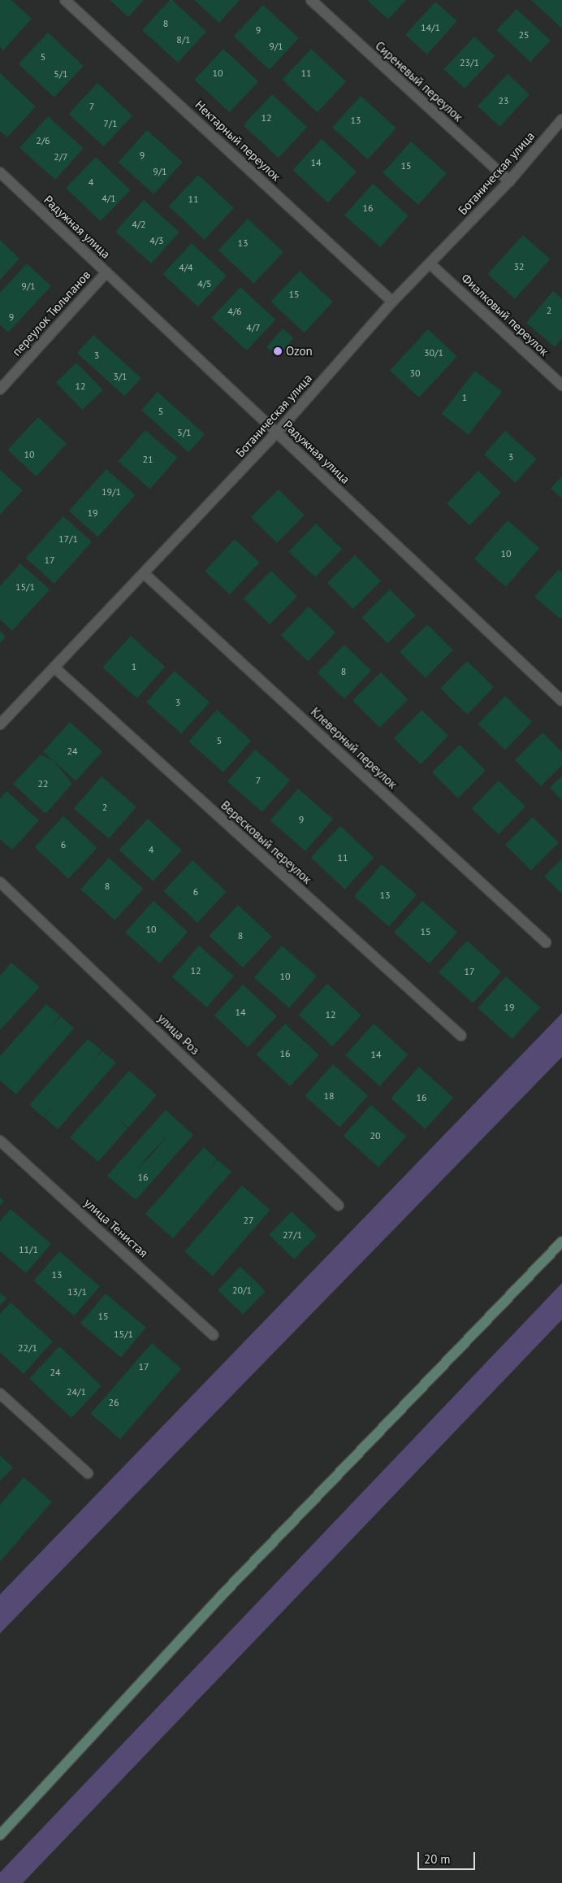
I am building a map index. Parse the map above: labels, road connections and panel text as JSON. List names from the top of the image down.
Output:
{
  "streets": {
    "street": [
      "Сиреневый переулок",
      "Нектарный переулок",
      "Ботаническая улица",
      "Радужная улица",
      "переулок Тюльпанов",
      "Фиалковый переулок",
      "Клеверный переулок",
      "Вересковый переулок",
      "улица Роз",
      "улица Тенистая"
    ]
  },
  "crossings": [
    ["Сиреневый переулок", "Ботаническая улица"],
    ["Нектарный переулок", "Ботаническая улица"],
    ["Ботаническая улица", "Радужная улица"],
    ["Ботаническая улица", "Фиалковый переулок"],
    ["Ботаническая улица", "Клеверный переулок"],
    ["Ботаническая улица", "Вересковый переулок"],
    ["Радужная улица", "переулок Тюльпанов"]
  ],
  "places": ["Ozon"],
  "house_numbers": [
    "8",
    "14/1",
    "9",
    "25",
    "8/1",
    "9/1",
    "5",
    "23/1",
    "10",
    "11",
    "5/1",
    "23",
    "7",
    "12",
    "13",
    "7/1",
    "2/6",
    "9",
    "2/7",
    "14",
    "15",
    "9/1",
    "4",
    "4/1",
    "11",
    "16",
    "4/2",
    "4/3",
    "13",
    "32",
    "4/4",
    "4/5",
    "9/1",
    "15",
    "2",
    "4/6",
    "9",
    "4/7",
    "30/1",
    "3",
    "30",
    "3/1",
    "12",
    "1",
    "5",
    "5/1",
    "10",
    "3",
    "21",
    "19/1",
    "19",
    "17/1",
    "10",
    "17",
    "15/1",
    "1",
    "8",
    "3",
    "5",
    "24",
    "7",
    "22",
    "2",
    "9",
    "6",
    "4",
    "11",
    "8",
    "6",
    "13",
    "10",
    "15",
    "8",
    "12",
    "17",
    "10",
    "19",
    "14",
    "12",
    "16",
    "14",
    "18",
    "16",
    "20",
    "16",
    "27",
    "27/1",
    "11/1",
    "13",
    "20/1",
    "13/1",
    "15",
    "15/1",
    "22/1",
    "17",
    "24",
    "24/1",
    "26"
  ],
  "scale_bar": "20 m"
}
